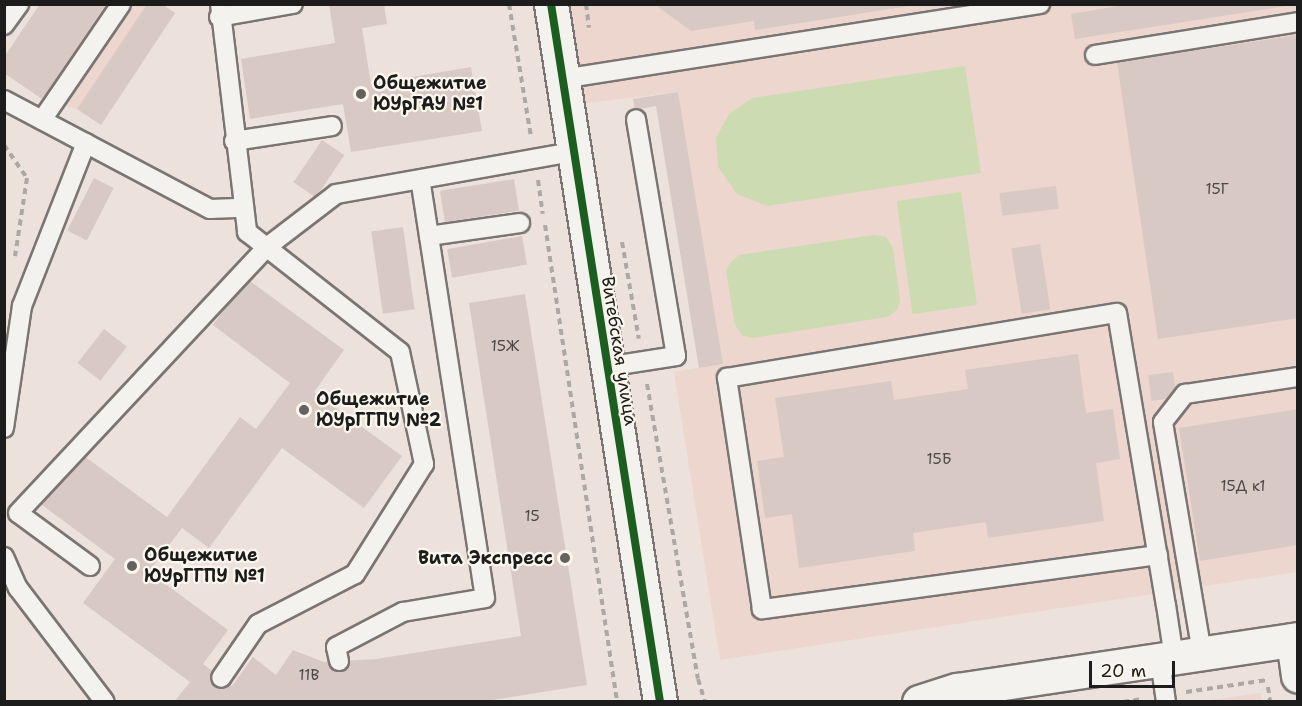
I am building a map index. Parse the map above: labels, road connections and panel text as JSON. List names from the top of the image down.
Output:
{
  "streets": {
    "street": ["Витебская улица"]
  },
  "places": [
    "Общежитие ЮУрГАУ №1",
    "Общежитие ЮУрГГПУ №2",
    "Вита Экспресс",
    "Общежитие ЮУрГГПУ №1"
  ],
  "house_numbers": [
    "15Г",
    "15Ж",
    "15Б",
    "15Д к1",
    "15",
    "11В"
  ],
  "scale_bar": "20 m"
}
